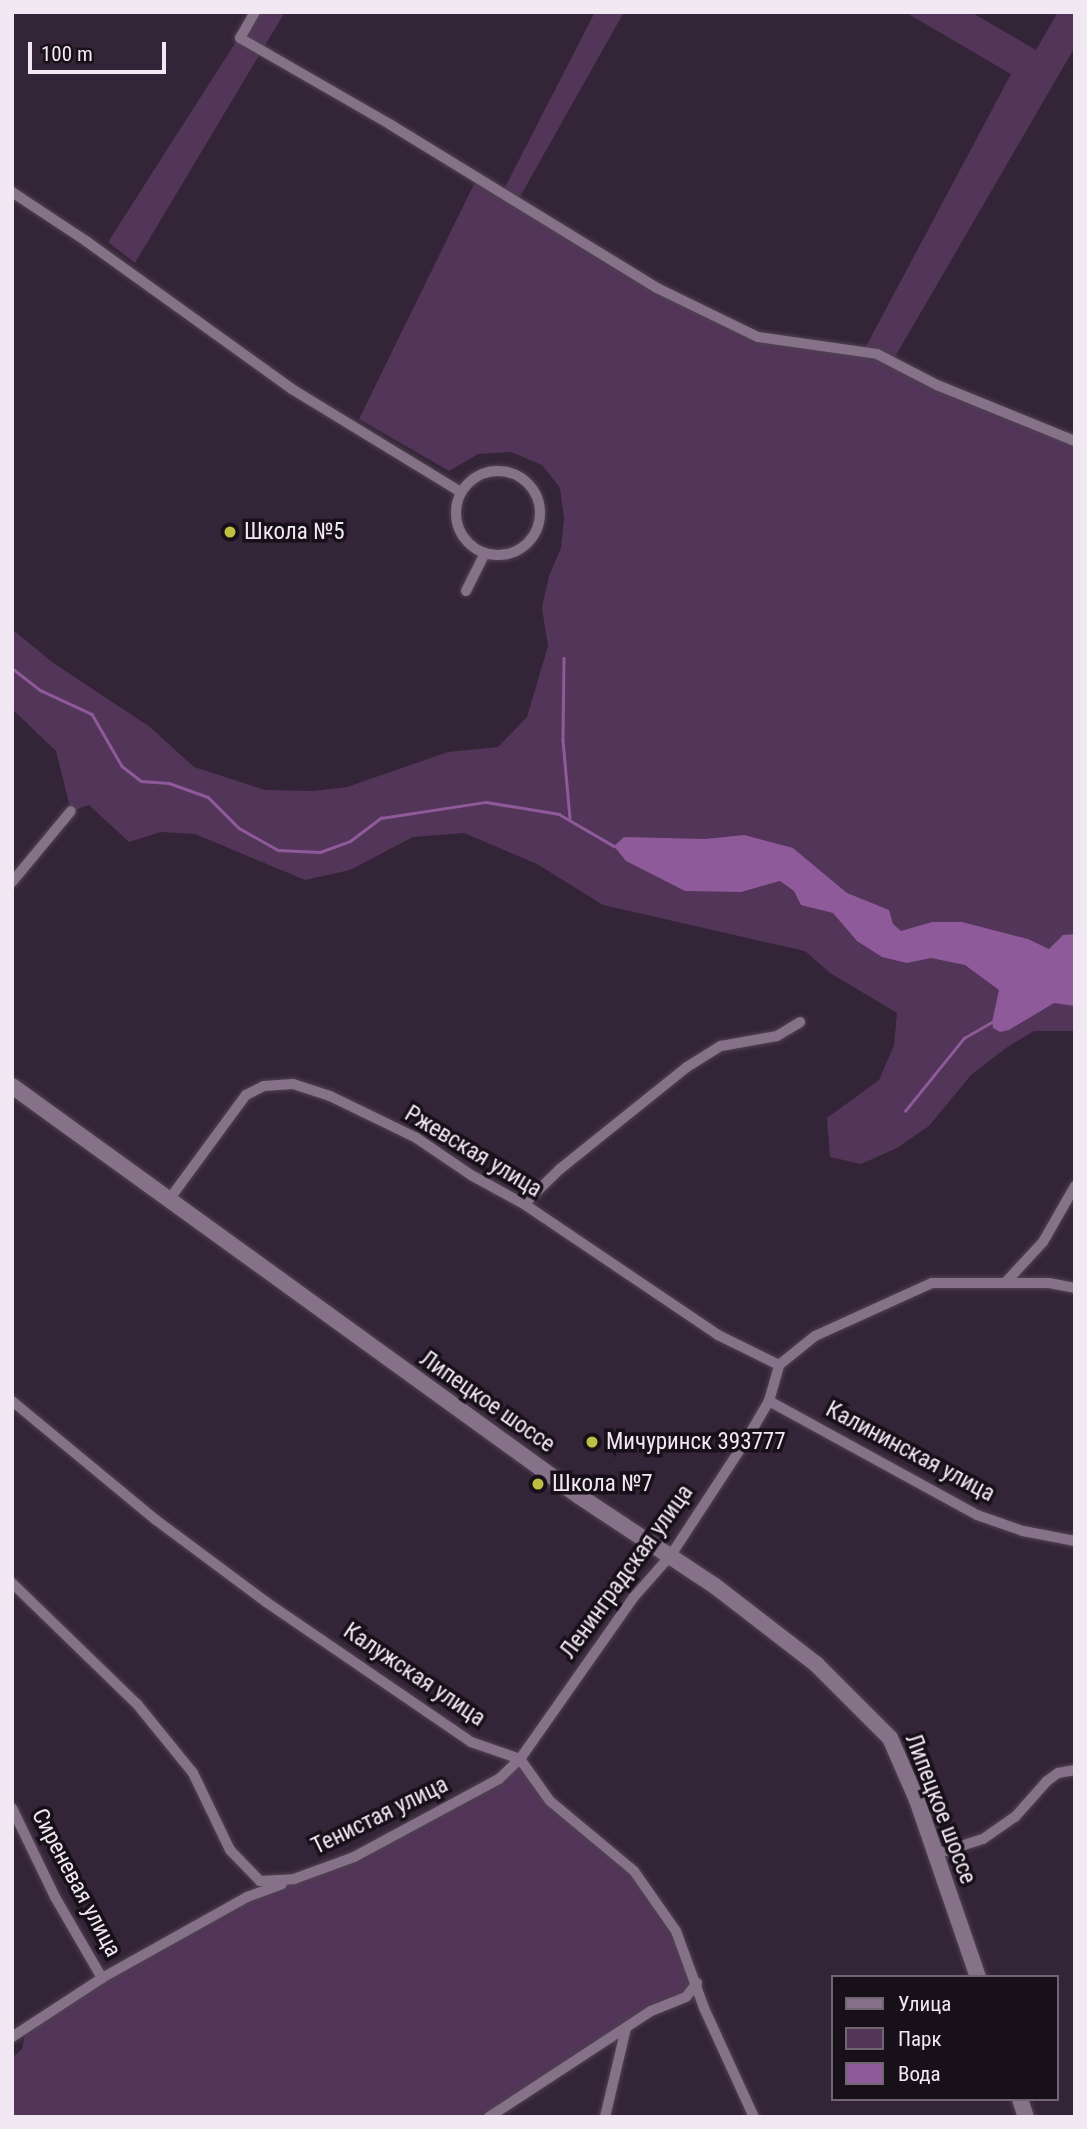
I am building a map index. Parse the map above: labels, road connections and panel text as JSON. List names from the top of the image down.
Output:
{
  "streets": {
    "street": [
      "Ржевская улица",
      "Липецкое шоссе",
      "Калининская улица",
      "Ленинградская улица",
      "Калужская улица",
      "Тенистая улица",
      "Сиреневая улица"
    ]
  },
  "crossings": [
    ["Ржевская улица", "Липецкое шоссе"],
    ["Ржевская улица", "Ленинградская улица"],
    ["Липецкое шоссе", "Ленинградская улица"],
    ["Калининская улица", "Ленинградская улица"],
    ["Ленинградская улица", "Калужская улица"],
    ["Ленинградская улица", "Тенистая улица"],
    ["Калужская улица", "Тенистая улица"]
  ],
  "places": ["Школа №5", "Мичуринск 393777", "Школа №7"],
  "legend": ["Улица", "Парк", "Вода"],
  "scale_bar": "100 m"
}
